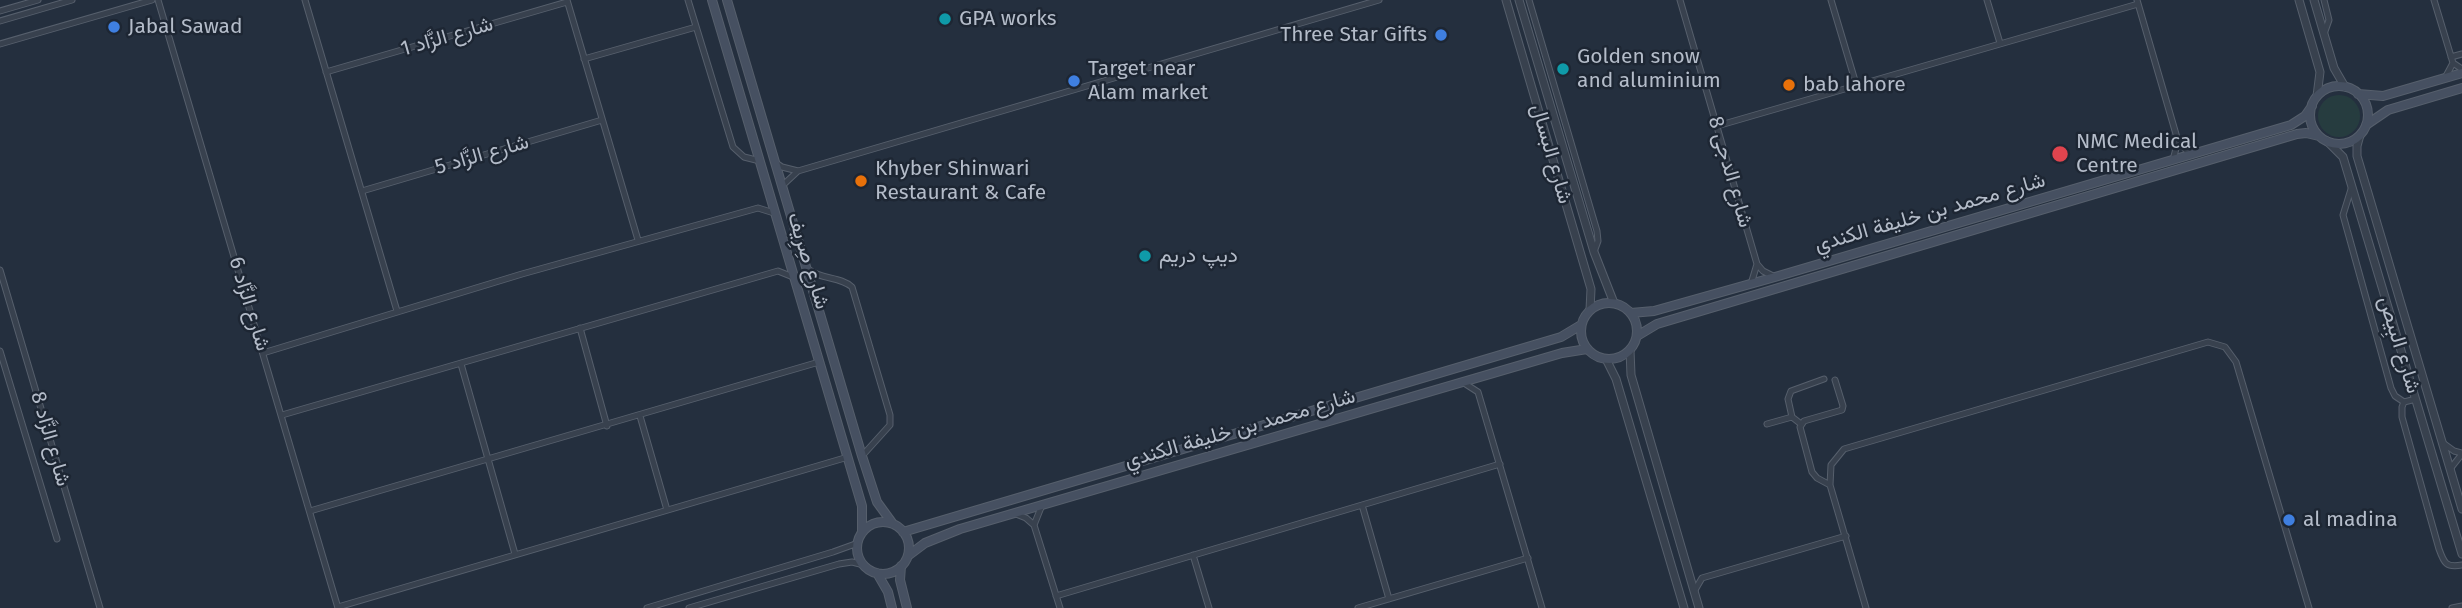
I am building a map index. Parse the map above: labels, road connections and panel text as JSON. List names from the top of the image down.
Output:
{
  "streets": {
    "main road": ["شارع محمد بن خليفة الكندي", "شارع صِرِيف"],
    "street": [
      "شارع الزَّاد 1",
      "شارع البسال",
      "شارع الزَّاد 5",
      "شارع الدجى 8",
      "شارع الزَّاد 6",
      "شارع البِيص",
      "شارع الزَّاد 8"
    ]
  },
  "crossings": [
    ["شارع البسال", "شارع محمد بن خليفة الكندي"],
    ["شارع محمد بن خليفة الكندي", "شارع صِرِيف"],
    ["شارع محمد بن خليفة الكندي", "شارع البِيص"]
  ],
  "places": [
    "GPA works",
    "Jabal Sawad",
    "Three Star Gifts",
    "Golden snow and aluminium",
    "Target near Alam market",
    "bab lahore",
    "NMC Medical Centre",
    "Khyber Shinwari Restaurant & Cafe",
    "دیپ دریم",
    "al madina"
  ]
}
